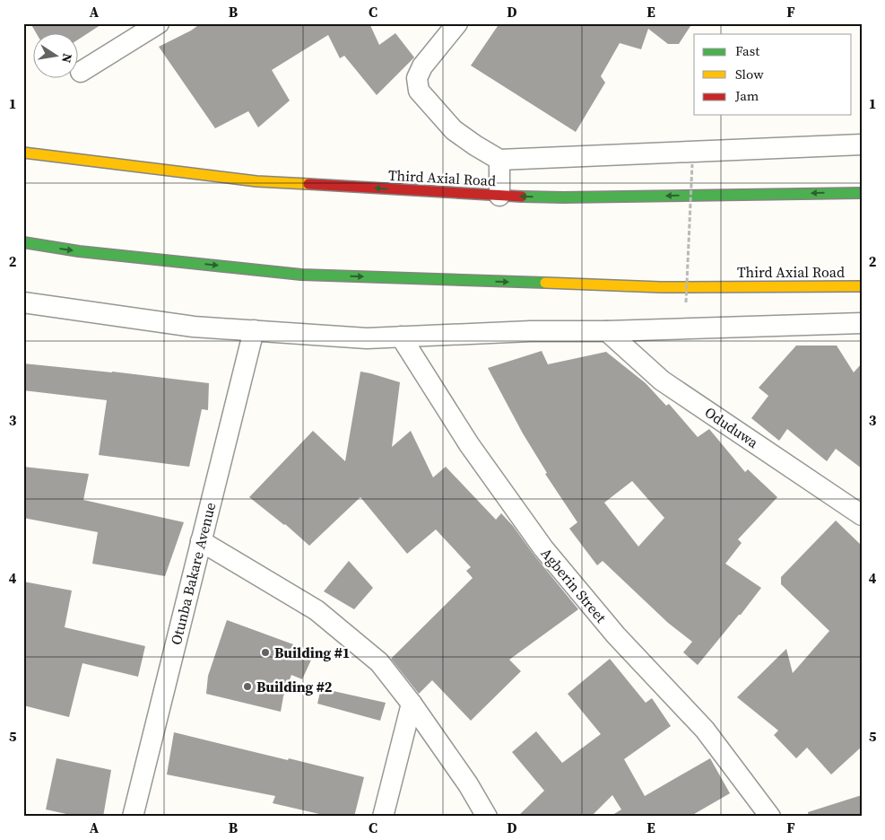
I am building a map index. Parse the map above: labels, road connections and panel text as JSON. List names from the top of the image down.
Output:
{
  "streets": {
    "highway": ["Third Axial Road"],
    "street": ["Oduduwa", "Otunba Bakare Avenue", "Agberin Street"]
  },
  "places": ["Building #1", "Building #2"],
  "legend": ["Fast", "Slow", "Jam"],
  "north": "right",
  "grid": {
    "columns": [
      "A",
      "B",
      "C",
      "D",
      "E",
      "F"
    ],
    "rows": [
      "1",
      "2",
      "3",
      "4",
      "5"
    ]
  }
}
